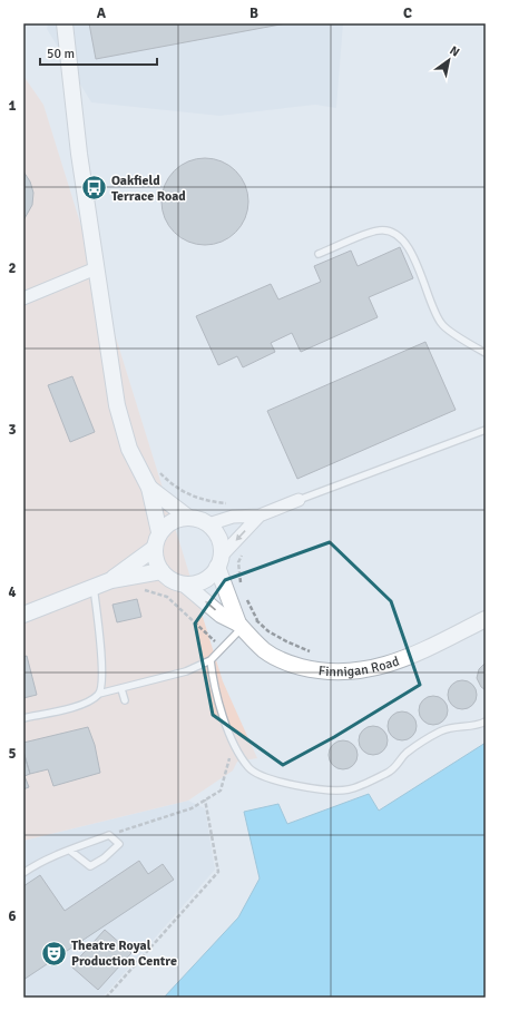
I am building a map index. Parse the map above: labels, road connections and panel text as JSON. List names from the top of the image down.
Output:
{
  "streets": {
    "street": ["Finnigan Road"]
  },
  "places": {
    "bus stop": ["Oakfield Terrace Road"],
    "theatre": ["Theatre Royal Production Centre"]
  },
  "scale_bar": "50 m",
  "north": "top right",
  "grid": {
    "columns": ["A", "B", "C"],
    "rows": [
      "1",
      "2",
      "3",
      "4",
      "5",
      "6"
    ]
  }
}
